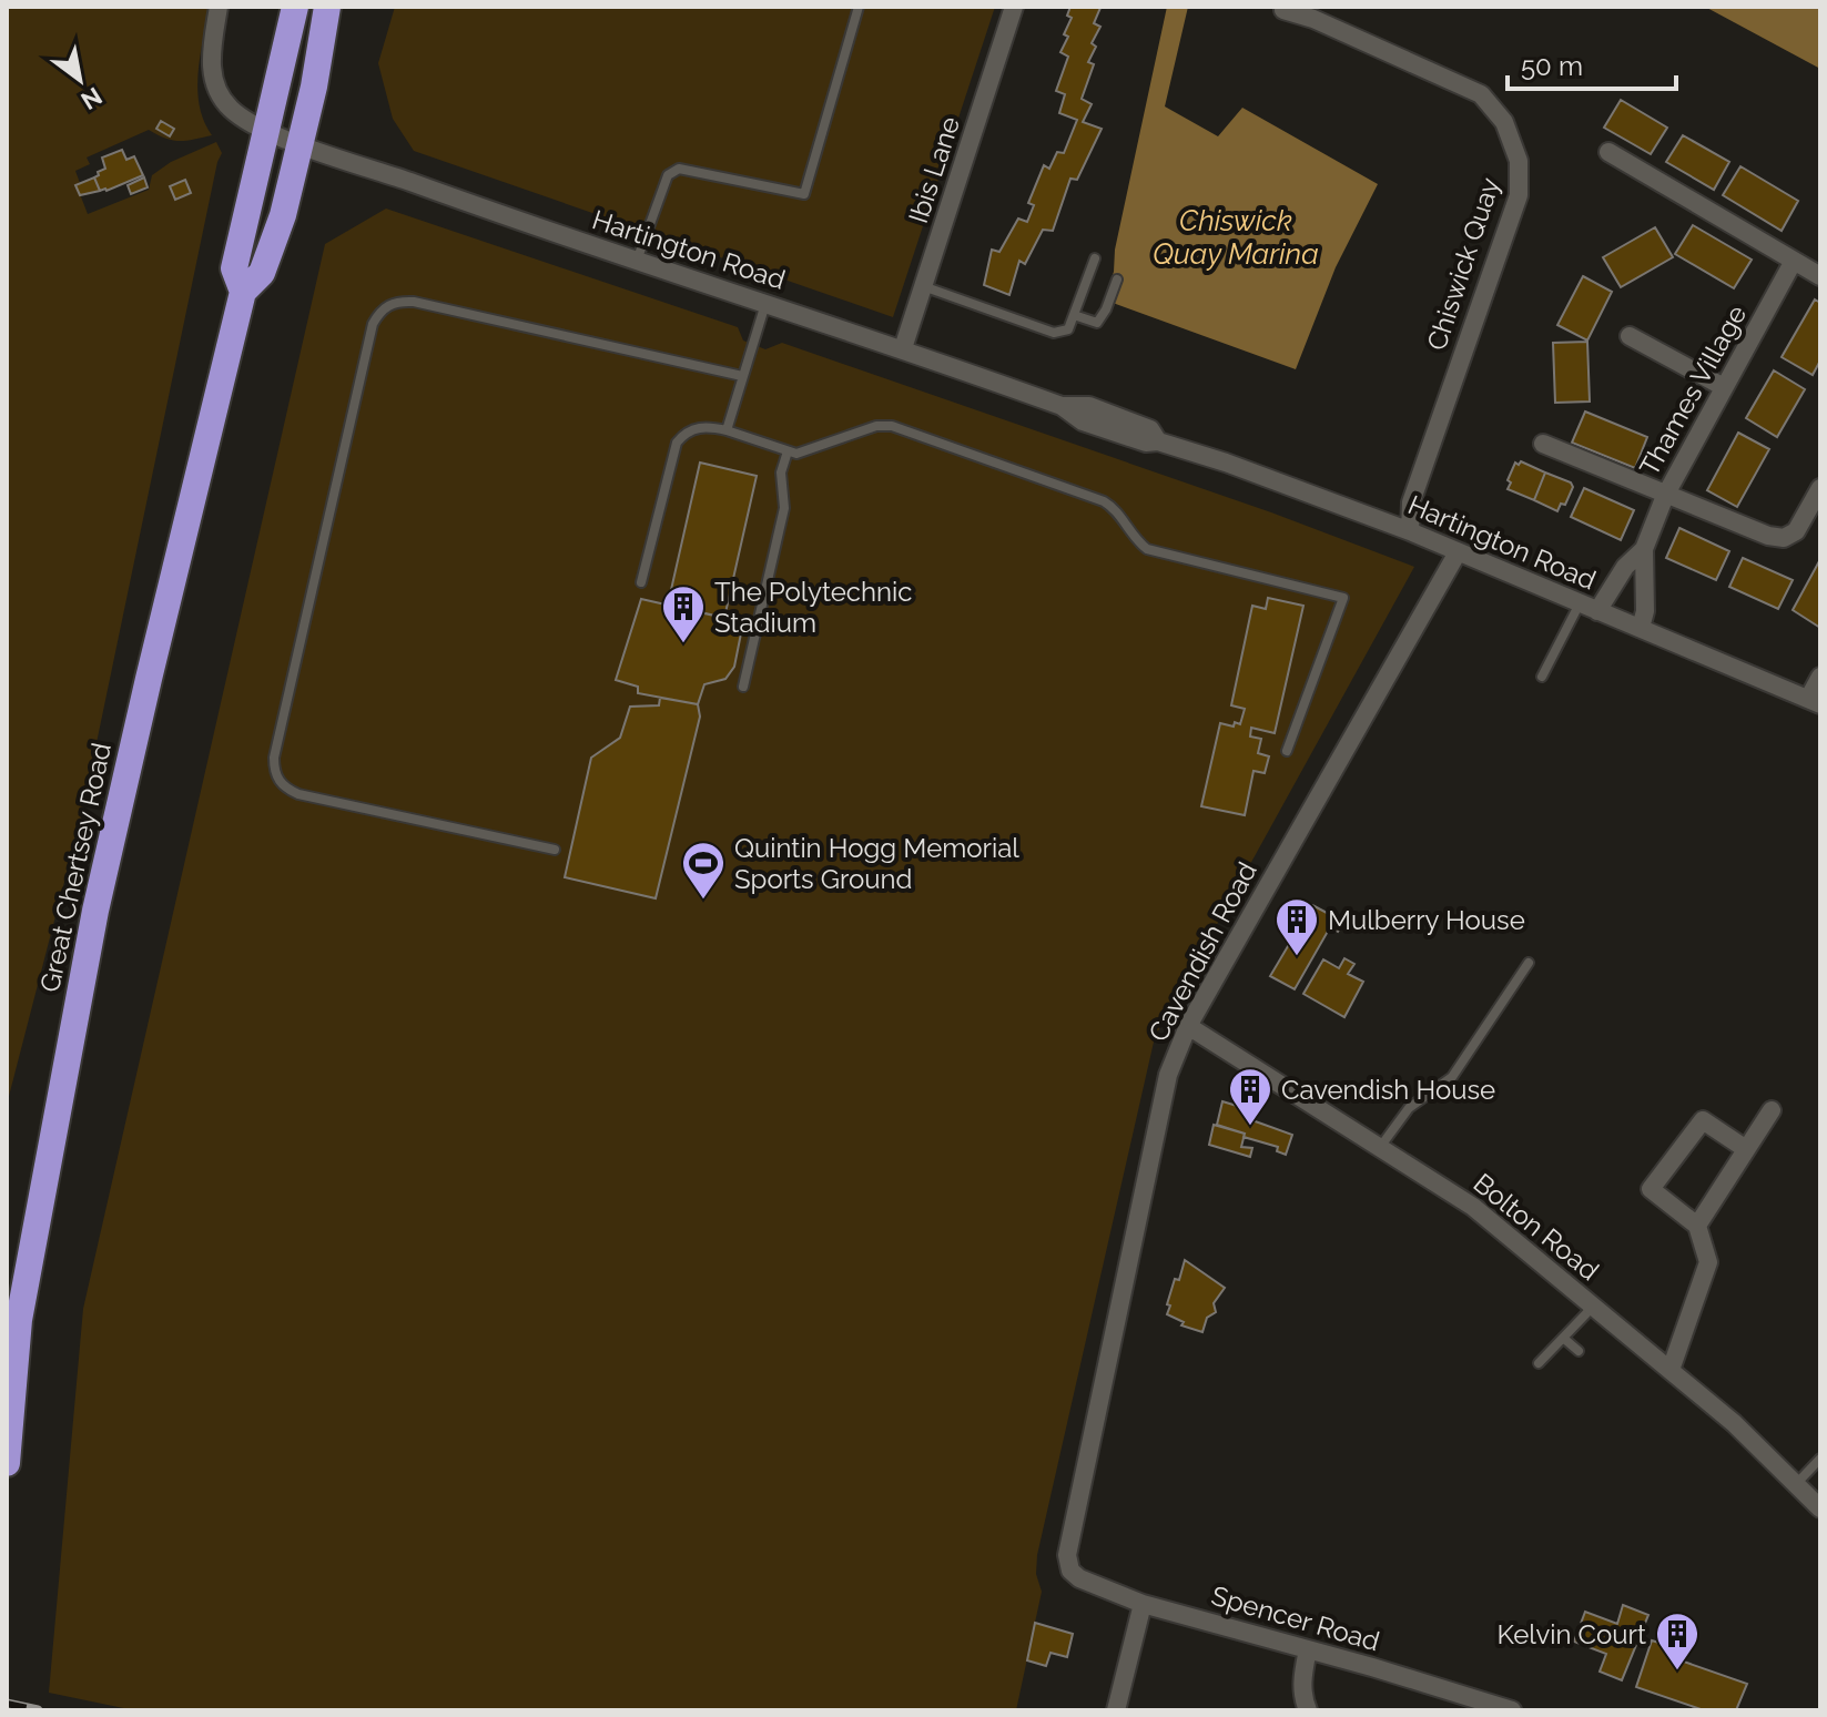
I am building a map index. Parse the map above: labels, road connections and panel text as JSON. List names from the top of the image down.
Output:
{
  "streets": {
    "highway": ["Great Chertsey Road"],
    "street": [
      "Ibis Lane",
      "Hartington Road",
      "Chiswick Quay",
      "Thames Village",
      "Cavendish Road",
      "Bolton Road",
      "Spencer Road"
    ]
  },
  "crossings": [
    ["Ibis Lane", "Hartington Road"],
    ["Hartington Road", "Chiswick Quay"],
    ["Hartington Road", "Thames Village"],
    ["Hartington Road", "Great Chertsey Road"],
    ["Hartington Road", "Cavendish Road"],
    ["Cavendish Road", "Bolton Road"],
    ["Cavendish Road", "Spencer Road"]
  ],
  "water": ["Chiswick Quay Marina"],
  "places": {
    "building": [
      "The Polytechnic Stadium",
      "Mulberry House",
      "Cavendish House",
      "Kelvin Court"
    ],
    "sports": ["Quintin Hogg Memorial Sports Ground"]
  },
  "scale_bar": "50 m",
  "north": "bottom right"
}
